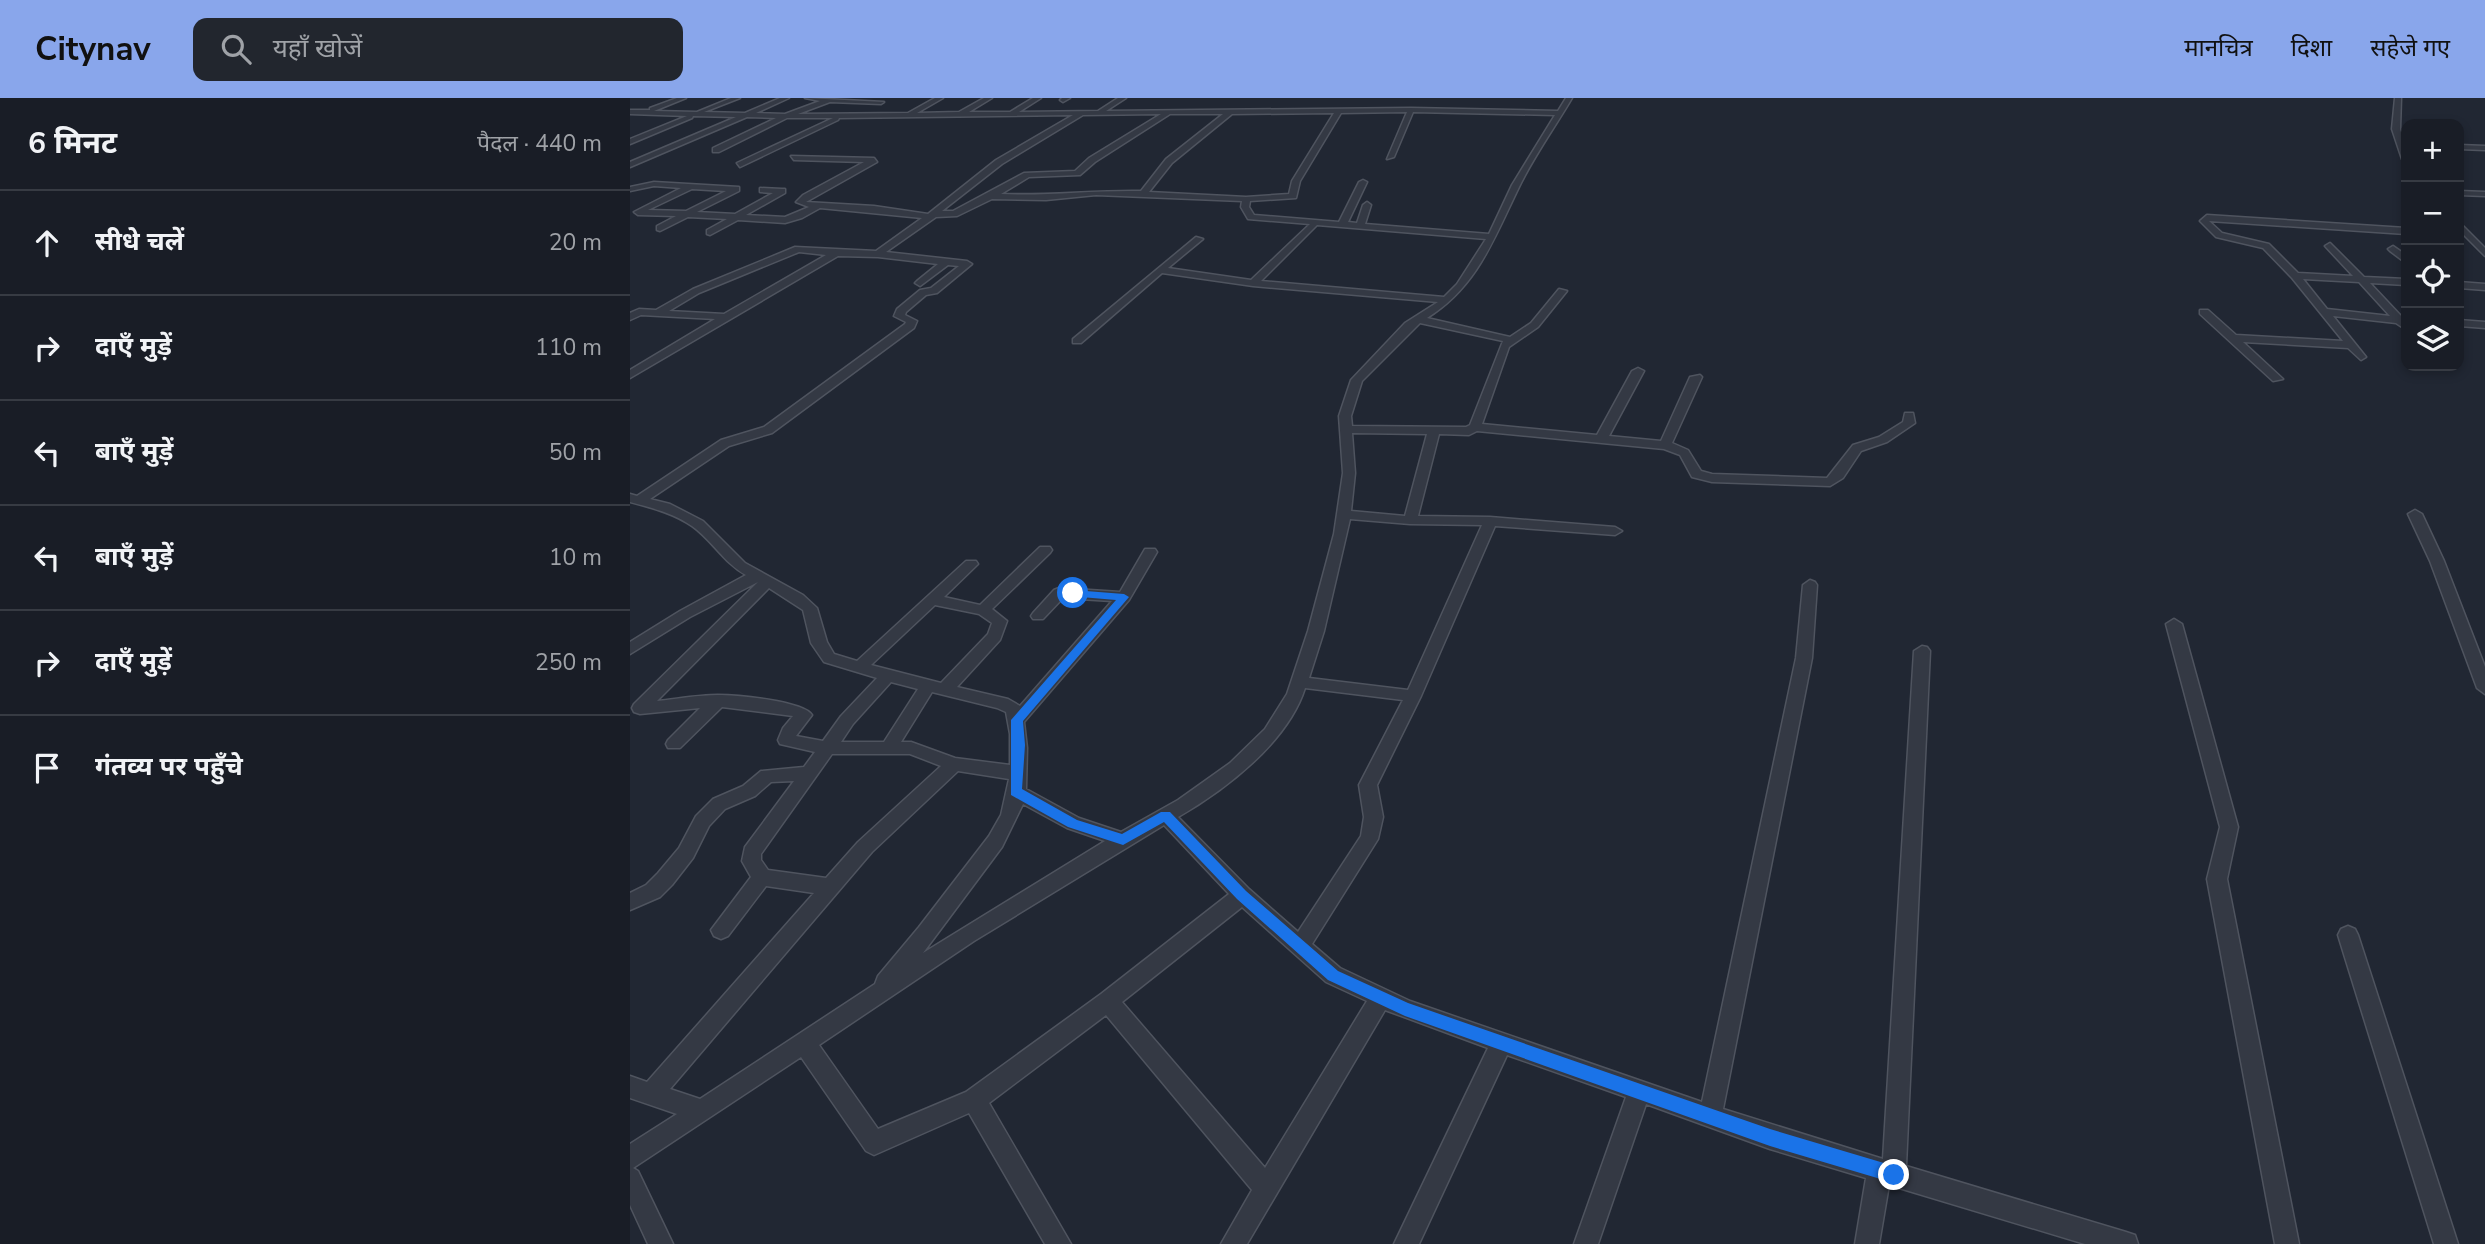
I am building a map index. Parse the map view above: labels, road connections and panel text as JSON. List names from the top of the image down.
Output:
{
  "page": {
    "header": "Citynav",
    "search": "यहाँ खोजें",
    "nav": ["मानचित्र", "दिशा", "सहेजे गए"],
    "heading": ["6 मिनट", "पैदल · 440 m"],
    "map_buttons": ["+", "−"],
    "list": [
      ["सीधे चलें", "20 m"],
      ["दाएँ मुड़ें", "110 m"],
      ["बाएँ मुड़ें", "50 m"],
      ["बाएँ मुड़ें", "10 m"],
      ["दाएँ मुड़ें", "250 m"],
      "गंतव्य पर पहुँचे"
    ]
  }
}
